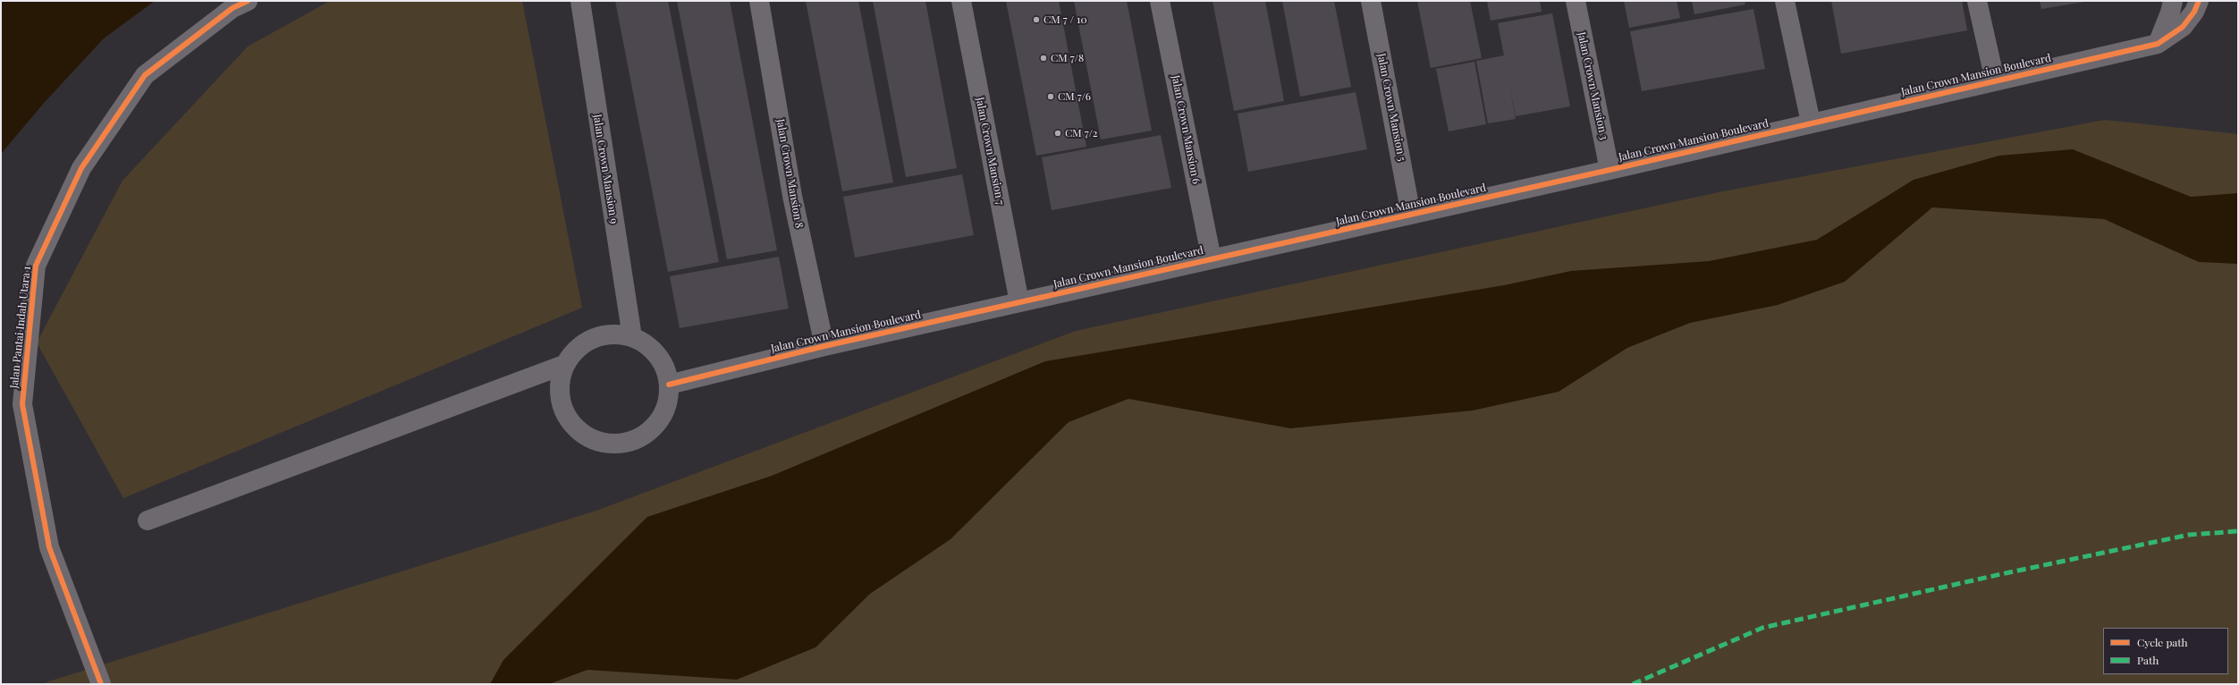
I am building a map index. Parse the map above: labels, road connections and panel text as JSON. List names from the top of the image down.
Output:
{
  "streets": {
    "street": [
      "Jalan Crown Mansion Boulevard",
      "Jalan Crown Mansion 3",
      "Jalan Crown Mansion 5",
      "Jalan Crown Mansion 6",
      "Jalan Crown Mansion 7",
      "Jalan Crown Mansion 9",
      "Jalan Crown Mansion 8",
      "Jalan Pantai Indah Utara 1"
    ]
  },
  "crossings": [
    ["Jalan Crown Mansion Boulevard", "Jalan Crown Mansion 3"],
    ["Jalan Crown Mansion Boulevard", "Jalan Crown Mansion 5"],
    ["Jalan Crown Mansion Boulevard", "Jalan Crown Mansion 6"],
    ["Jalan Crown Mansion Boulevard", "Jalan Crown Mansion 7"],
    ["Jalan Crown Mansion Boulevard", "Jalan Crown Mansion 9"],
    ["Jalan Crown Mansion Boulevard", "Jalan Crown Mansion 8"]
  ],
  "places": [
    "CM 7 / 10",
    "CM 7/8",
    "CM 7/6",
    "CM 7/2"
  ],
  "legend": ["Cycle path", "Path"]
}
